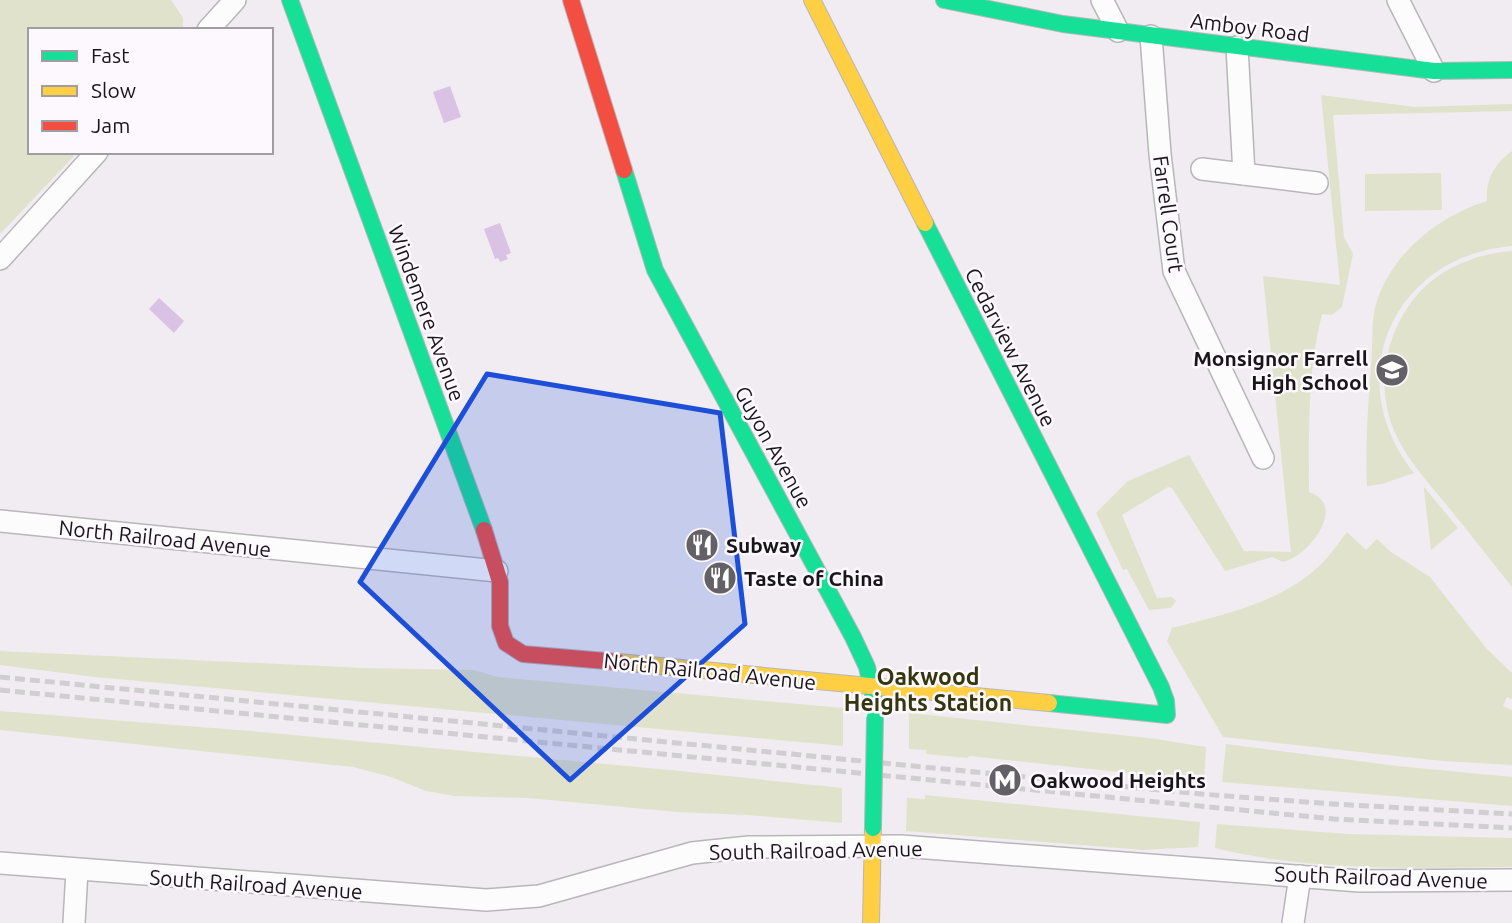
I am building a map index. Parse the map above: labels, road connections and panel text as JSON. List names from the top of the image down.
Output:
{
  "streets": {
    "street": [
      "Amboy Road",
      "Farrell Court",
      "Windemere Avenue",
      "Cedarview Avenue",
      "Guyon Avenue",
      "North Railroad Avenue",
      "South Railroad Avenue"
    ]
  },
  "crossings": [
    ["Amboy Road", "Farrell Court"],
    ["Windemere Avenue", "North Railroad Avenue"],
    ["Cedarview Avenue", "North Railroad Avenue"],
    ["Guyon Avenue", "North Railroad Avenue"],
    ["Guyon Avenue", "South Railroad Avenue"]
  ],
  "districts": ["Oakwood Heights Station"],
  "places": {
    "school or university": ["Monsignor Farrell High School"],
    "restaurant": ["Subway", "Taste of China"],
    "metro station": ["Oakwood Heights"]
  },
  "legend": ["Fast", "Slow", "Jam"]
}
